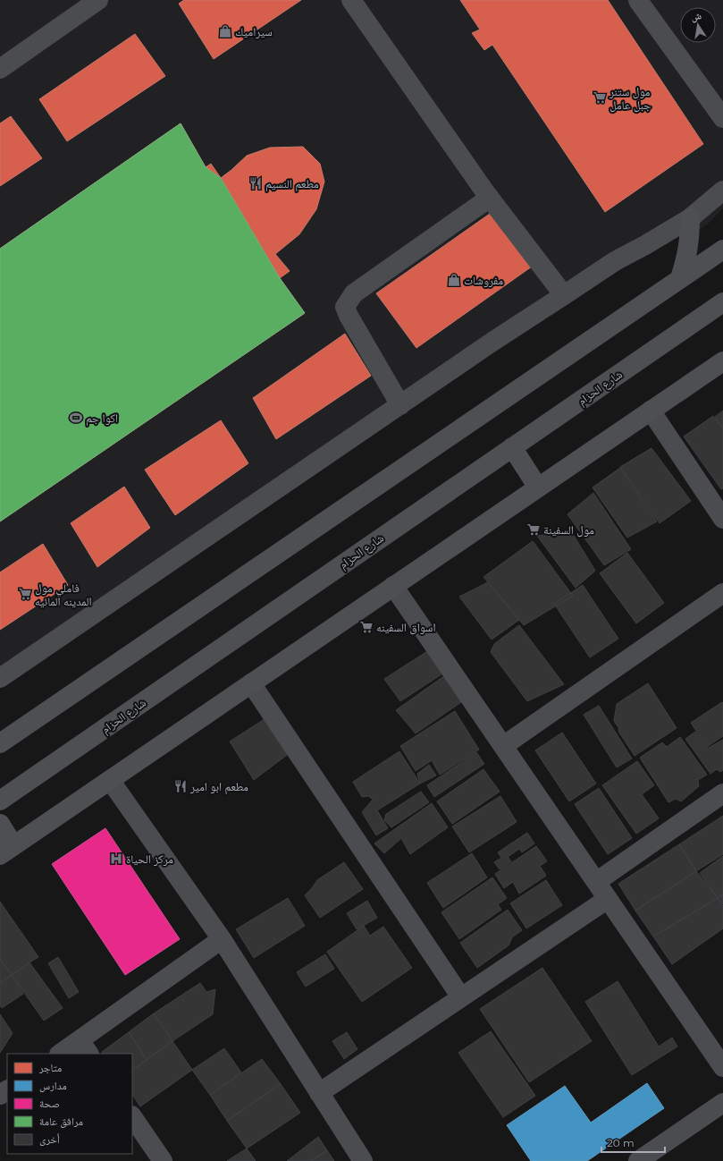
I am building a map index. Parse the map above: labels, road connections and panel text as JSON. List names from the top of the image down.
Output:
{
  "streets": {
    "main road": ["شارع الحزام"]
  },
  "places": {
    "shop": ["سيراميك", "مفروشات"],
    "supermarket": [
      "مول ستنر جبل عامل",
      "مول السفينة",
      "فاملي مول المدينه المائيه",
      "اسواق السفينه"
    ],
    "restaurant": ["مطعم النسيم", "مطعم ابو امير"],
    "sports": ["اكوا جم"],
    "hospital": ["مركز الحياة"]
  },
  "legend": [
    "متاجر",
    "مدارس",
    "صحة",
    "مرافق عامة",
    "أخرى"
  ],
  "scale_bar": "20 m",
  "north": "top"
}
